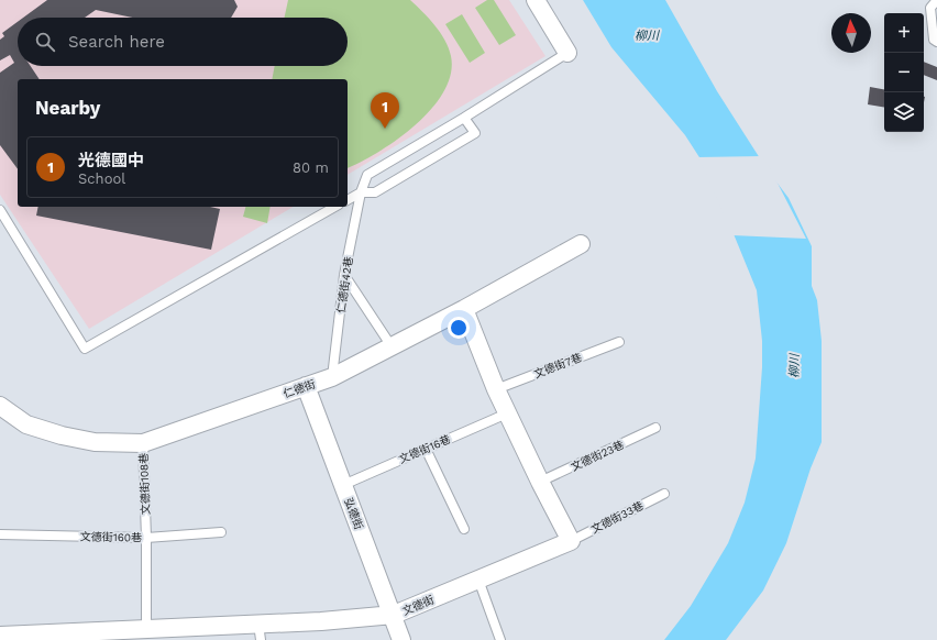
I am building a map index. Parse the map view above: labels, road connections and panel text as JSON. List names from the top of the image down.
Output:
{
  "streets": {
    "street": ["仁德街", "弘德街", "文德街"],
    "lane": [
      "仁德街42巷",
      "文德街7巷",
      "文德街16巷",
      "文德街23巷",
      "文德街108巷",
      "文德街33巷",
      "文德街160巷"
    ]
  },
  "crossings": [
    ["仁德街42巷", "仁德街"],
    ["仁德街", "文德街108巷"],
    ["仁德街", "弘德街"],
    ["文德街16巷", "弘德街"],
    ["文德街108巷", "文德街160巷"],
    ["文德街108巷", "文德街"],
    ["弘德街", "文德街"],
    ["文德街33巷", "文德街"]
  ],
  "water": ["柳川"],
  "north": "top",
  "page": {
    "map_buttons": ["+", "−"],
    "search": "Search here",
    "heading": "Nearby",
    "pins": "1",
    "list": [
      {
        "mark": "1",
        "name": "光德國中",
        "note": "School",
        "value": "80 m"
      }
    ]
  }
}
